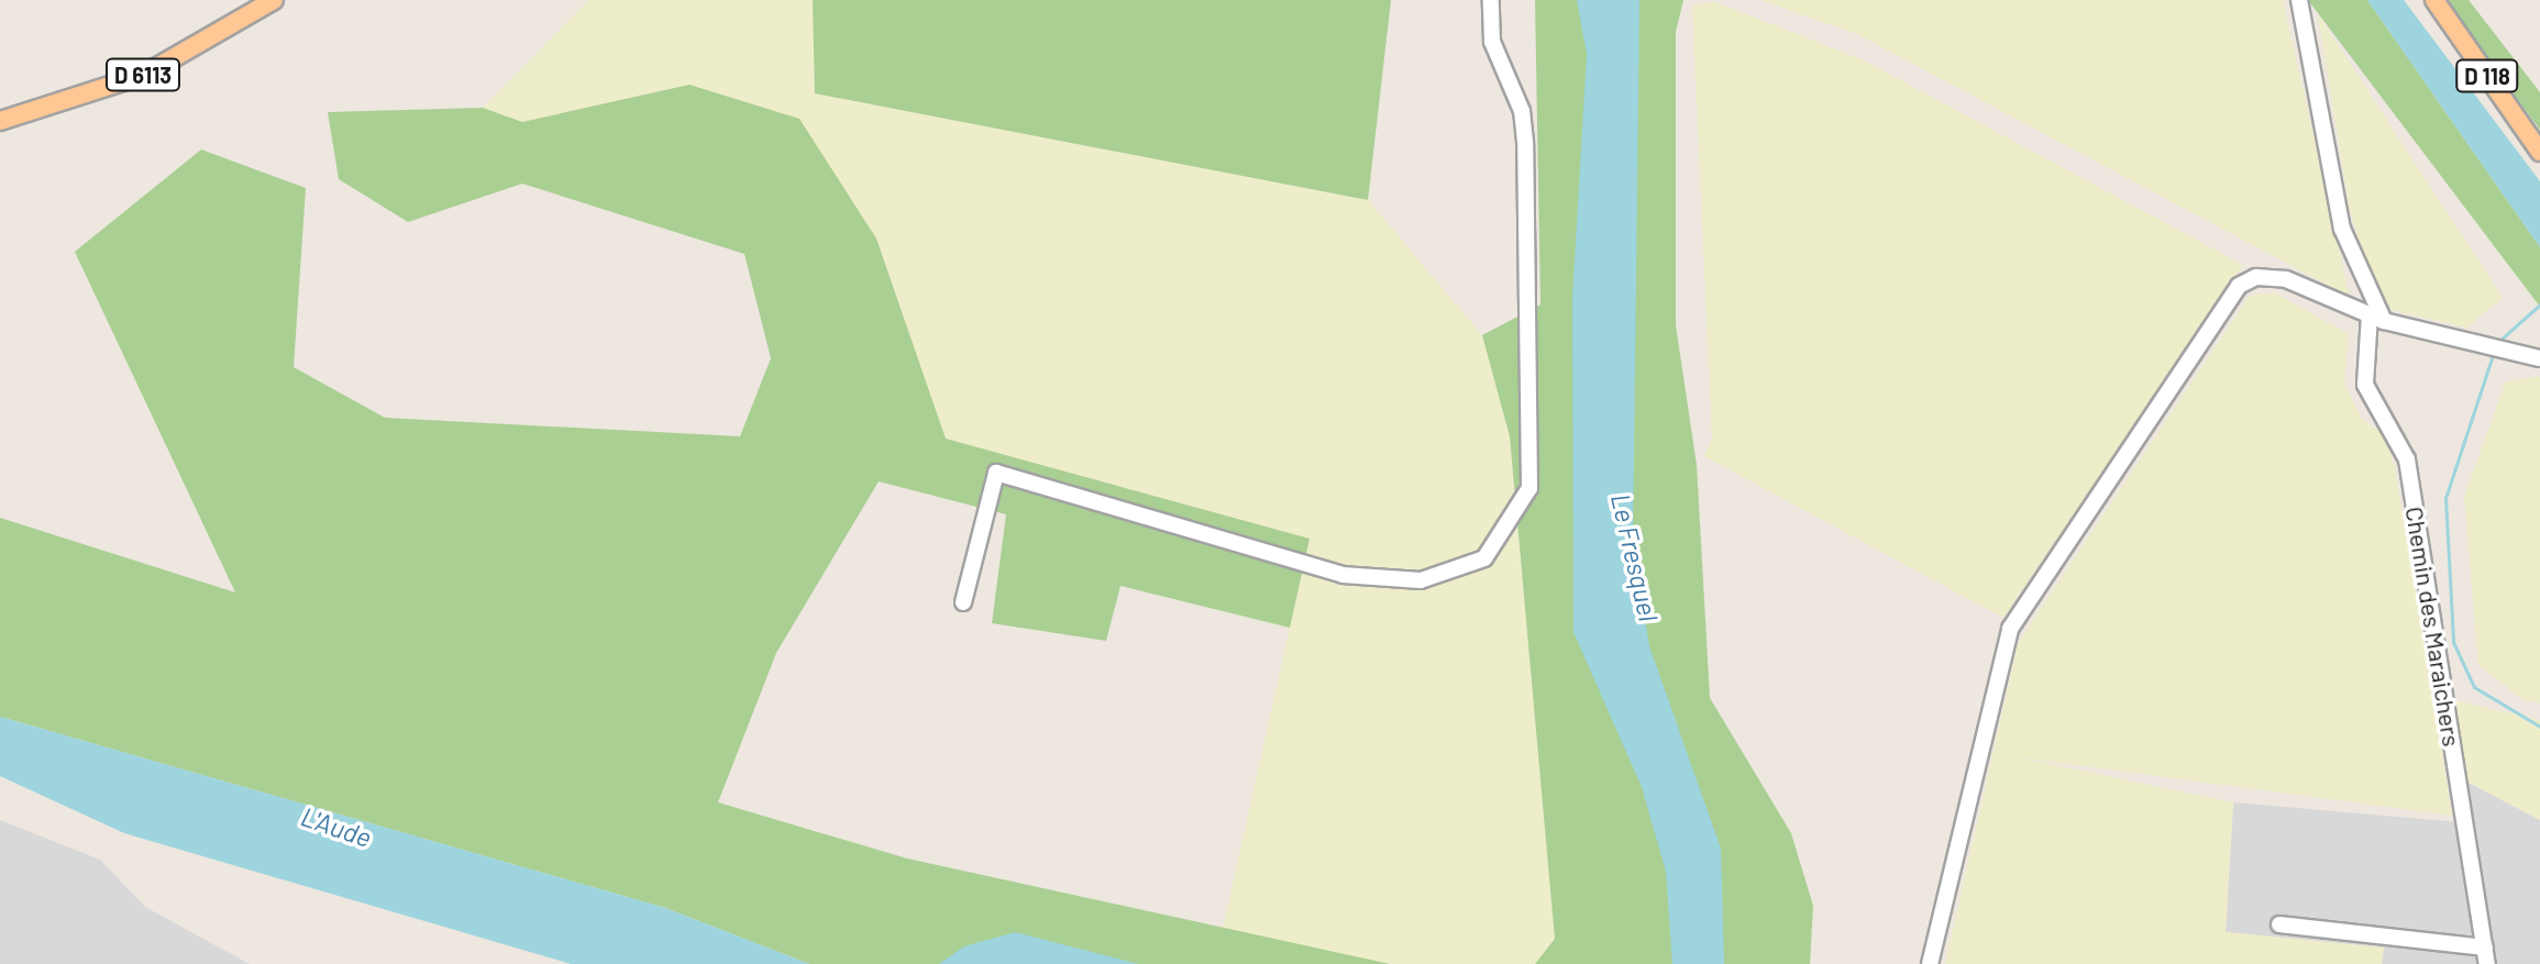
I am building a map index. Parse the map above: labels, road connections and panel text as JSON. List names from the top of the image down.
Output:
{
  "streets": {
    "main road": ["D 6113", "D 118"],
    "street": ["Chemin des Maraichers"]
  },
  "water": ["Le Fresquel", "L'Aude"]
}
